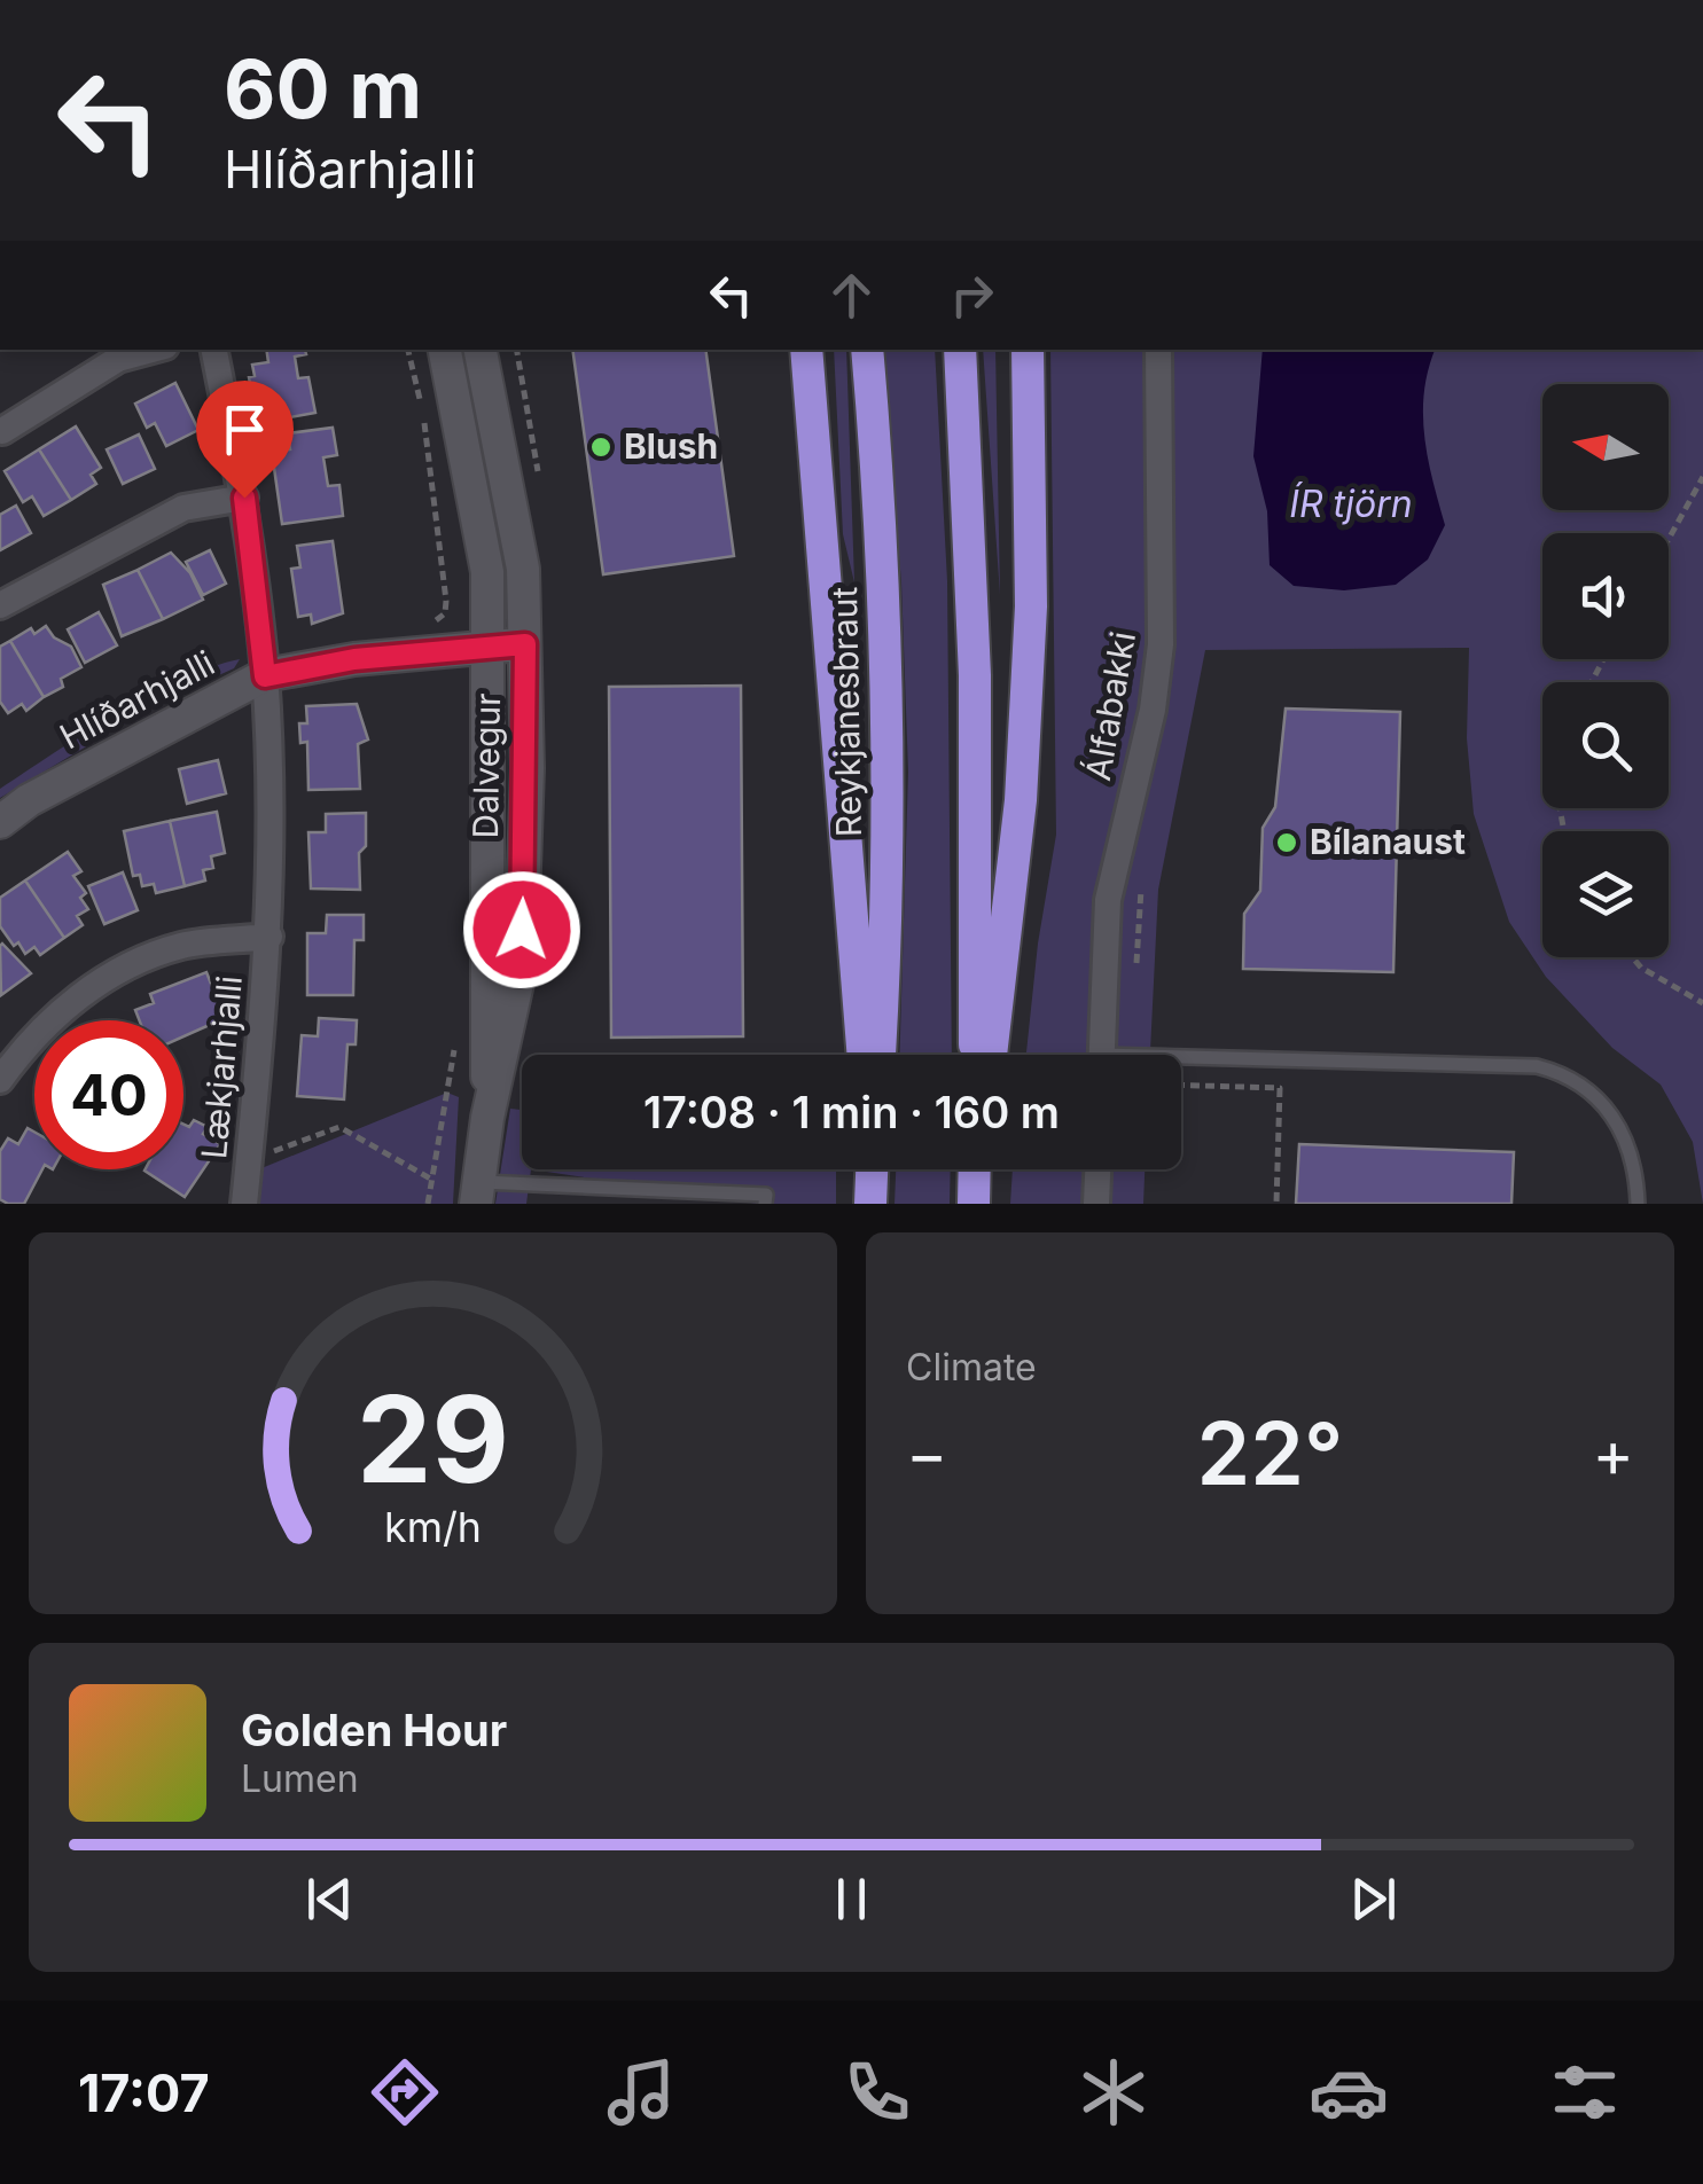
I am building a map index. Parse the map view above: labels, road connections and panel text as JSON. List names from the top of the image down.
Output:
{
  "streets": {
    "highway": ["Reykjanesbraut"],
    "street": [
      "Hlíðarhjalli",
      "Álfabakki",
      "Dalvegur",
      "Lækjarhjalli"
    ]
  },
  "crossings": [
    ["Hlíðarhjalli", "Dalvegur"],
    ["Hlíðarhjalli", "Lækjarhjalli"]
  ],
  "water": ["ÍR tjörn"],
  "places": ["Blush", "Bílanaust"],
  "north": "left",
  "page": {
    "turn": ["60 m", "Hlíðarhjalli"],
    "limit": "40",
    "trip": "17:08 · 1 min · 160 m",
    "tile": "Climate",
    "heat": ["−", "22°", "+"],
    "song": ["Golden Hour", "Lumen"],
    "tabs": "17:07",
    "gauge": ["29", "km/h"]
  }
}
